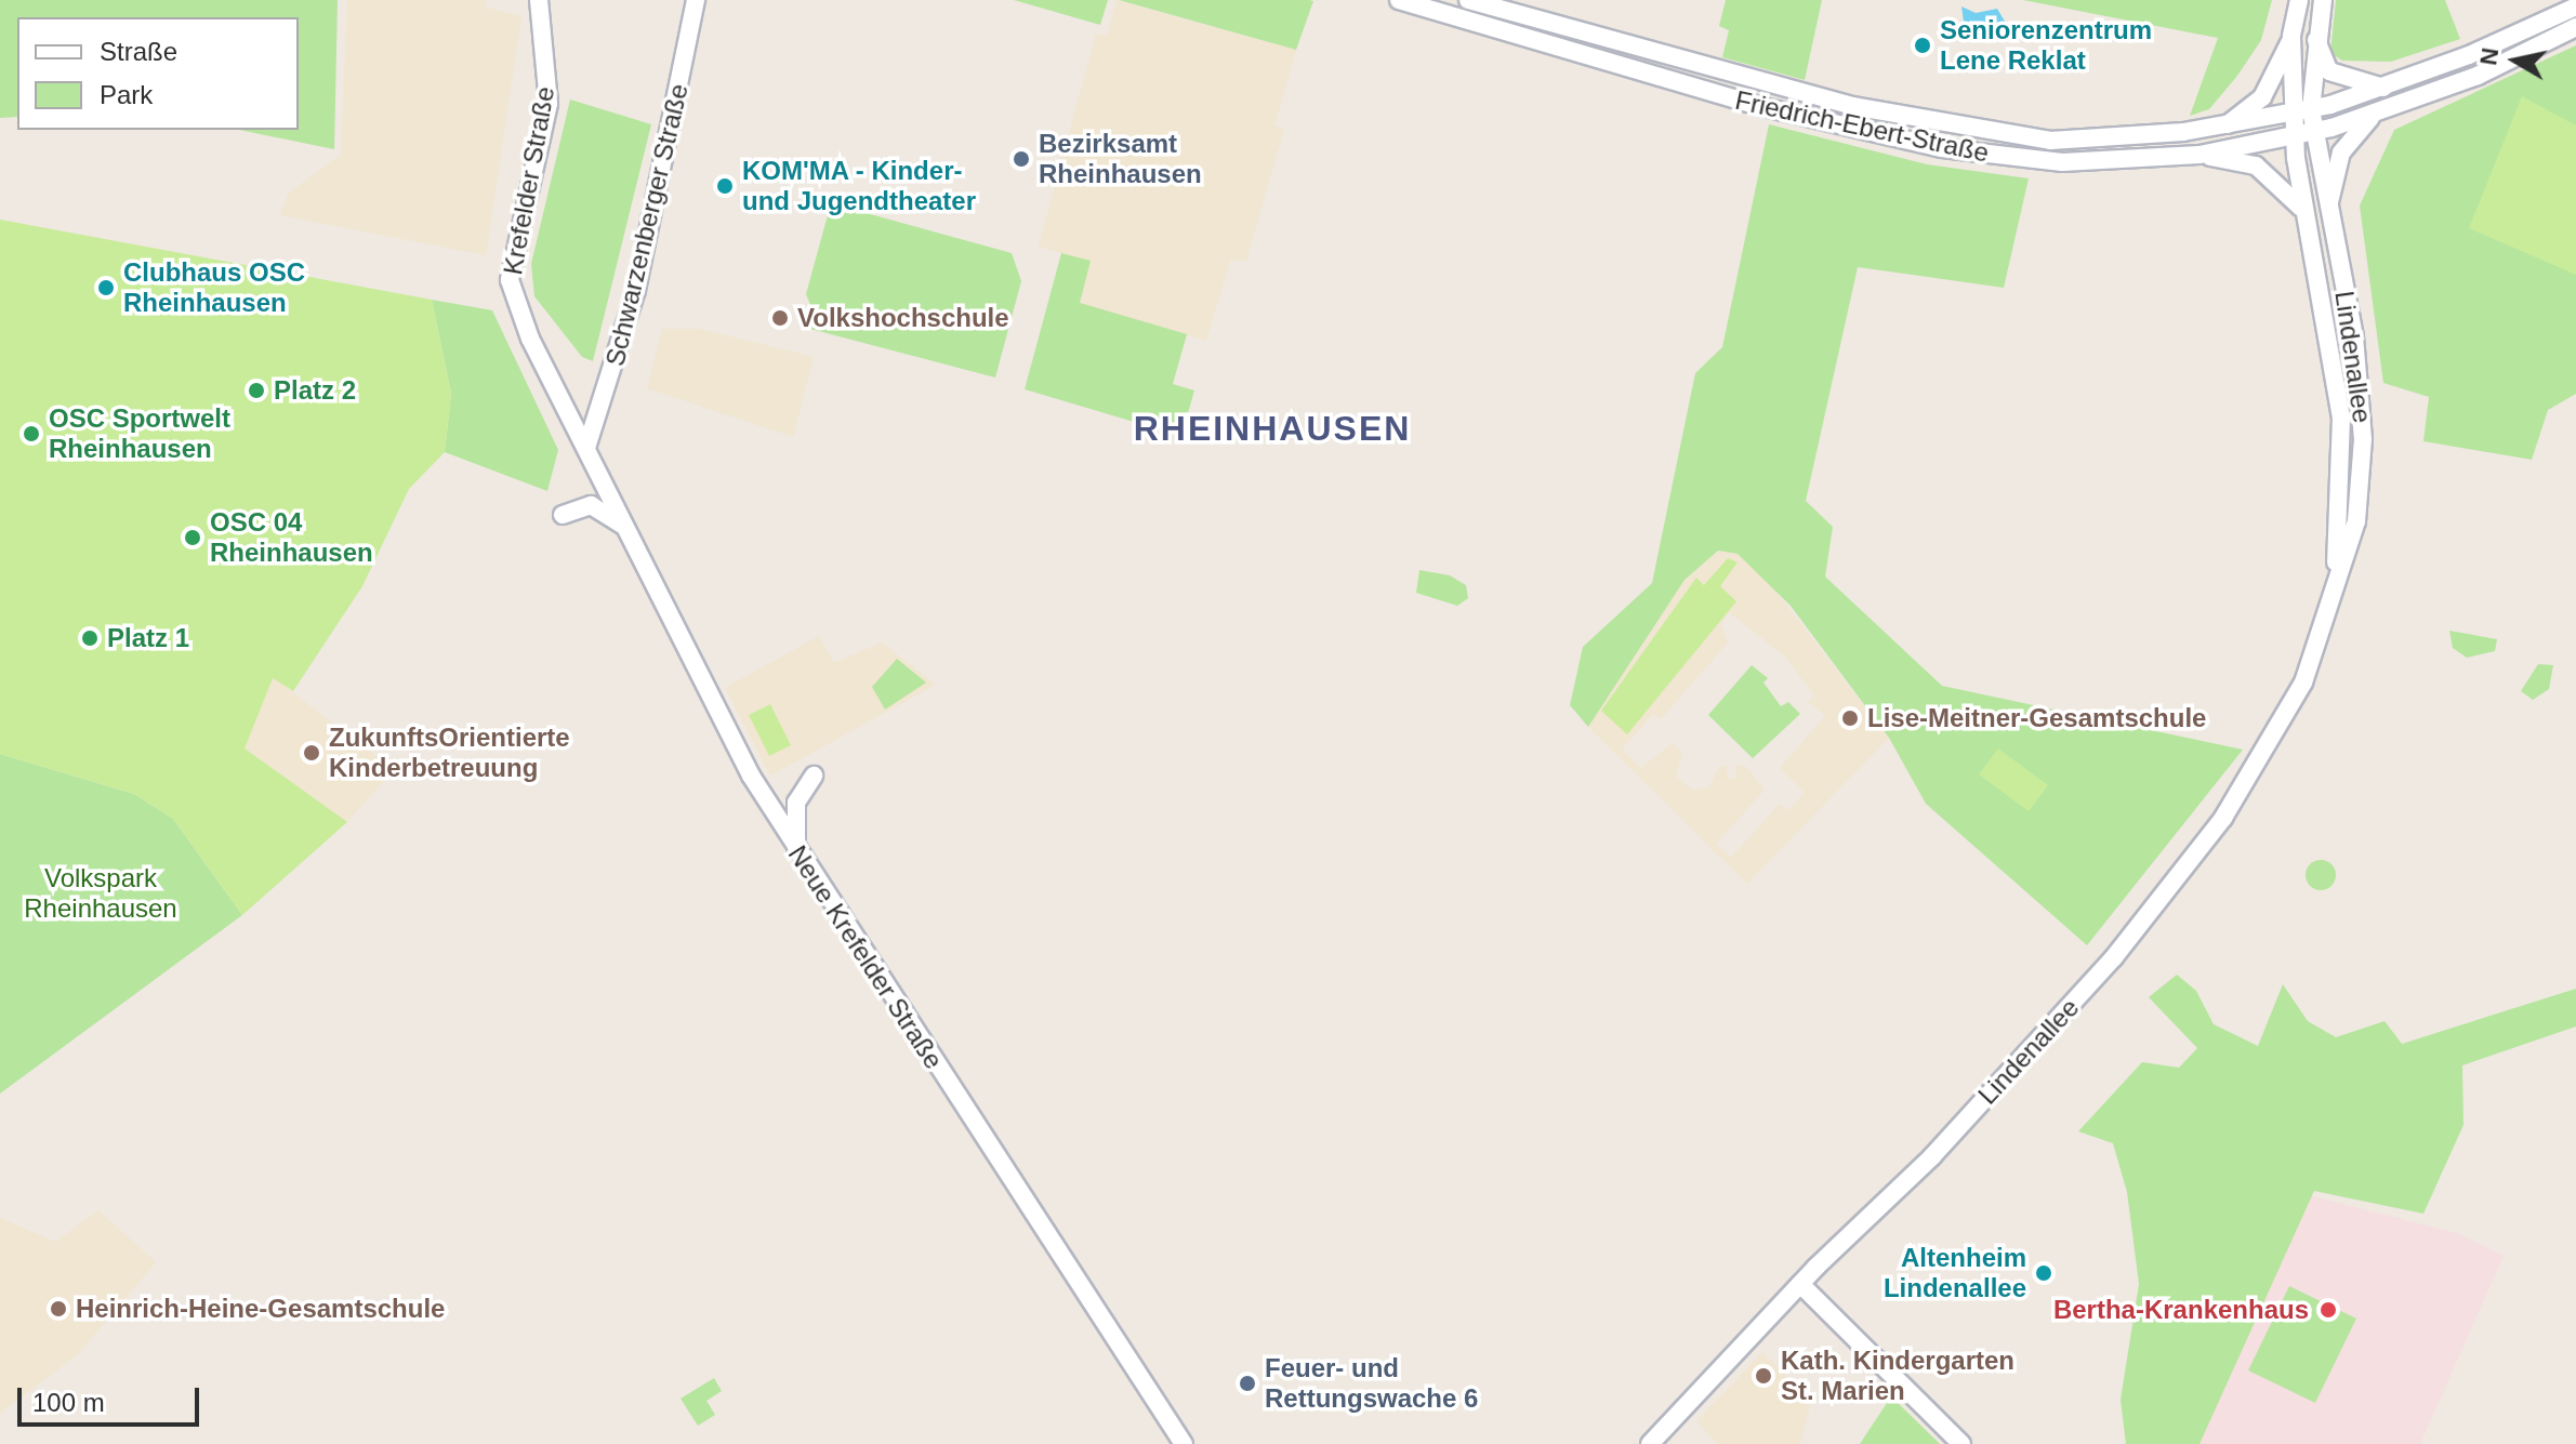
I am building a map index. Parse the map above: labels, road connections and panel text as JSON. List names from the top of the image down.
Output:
{
  "streets": {
    "main road": [
      "Friedrich-Ebert-Straße",
      "Krefelder Straße",
      "Schwarzenberger Straße",
      "Lindenallee",
      "Neue Krefelder Straße"
    ]
  },
  "crossings": [
    ["Friedrich-Ebert-Straße", "Lindenallee"],
    ["Krefelder Straße", "Schwarzenberger Straße"],
    ["Krefelder Straße", "Neue Krefelder Straße"],
    ["Schwarzenberger Straße", "Neue Krefelder Straße"]
  ],
  "districts": ["RHEINHAUSEN"],
  "parks": ["Volkspark Rheinhausen"],
  "places": [
    "Seniorenzentrum Lene Reklat",
    "Bezirksamt Rheinhausen",
    "KOM'MA - Kinder- und Jugendtheater",
    "Clubhaus OSC Rheinhausen",
    "Volkshochschule",
    "Platz 2",
    "OSC Sportwelt Rheinhausen",
    "OSC 04 Rheinhausen",
    "Platz 1",
    "Lise-Meitner-Gesamtschule",
    "ZukunftsOrientierte Kinderbetreuung",
    "Altenheim Lindenallee",
    "Heinrich-Heine-Gesamtschule",
    "Bertha-Krankenhaus",
    "Kath. Kindergarten St. Marien",
    "Feuer- und Rettungswache 6"
  ],
  "legend": ["Straße", "Park"],
  "scale_bar": "100 m",
  "north": "left"
}
